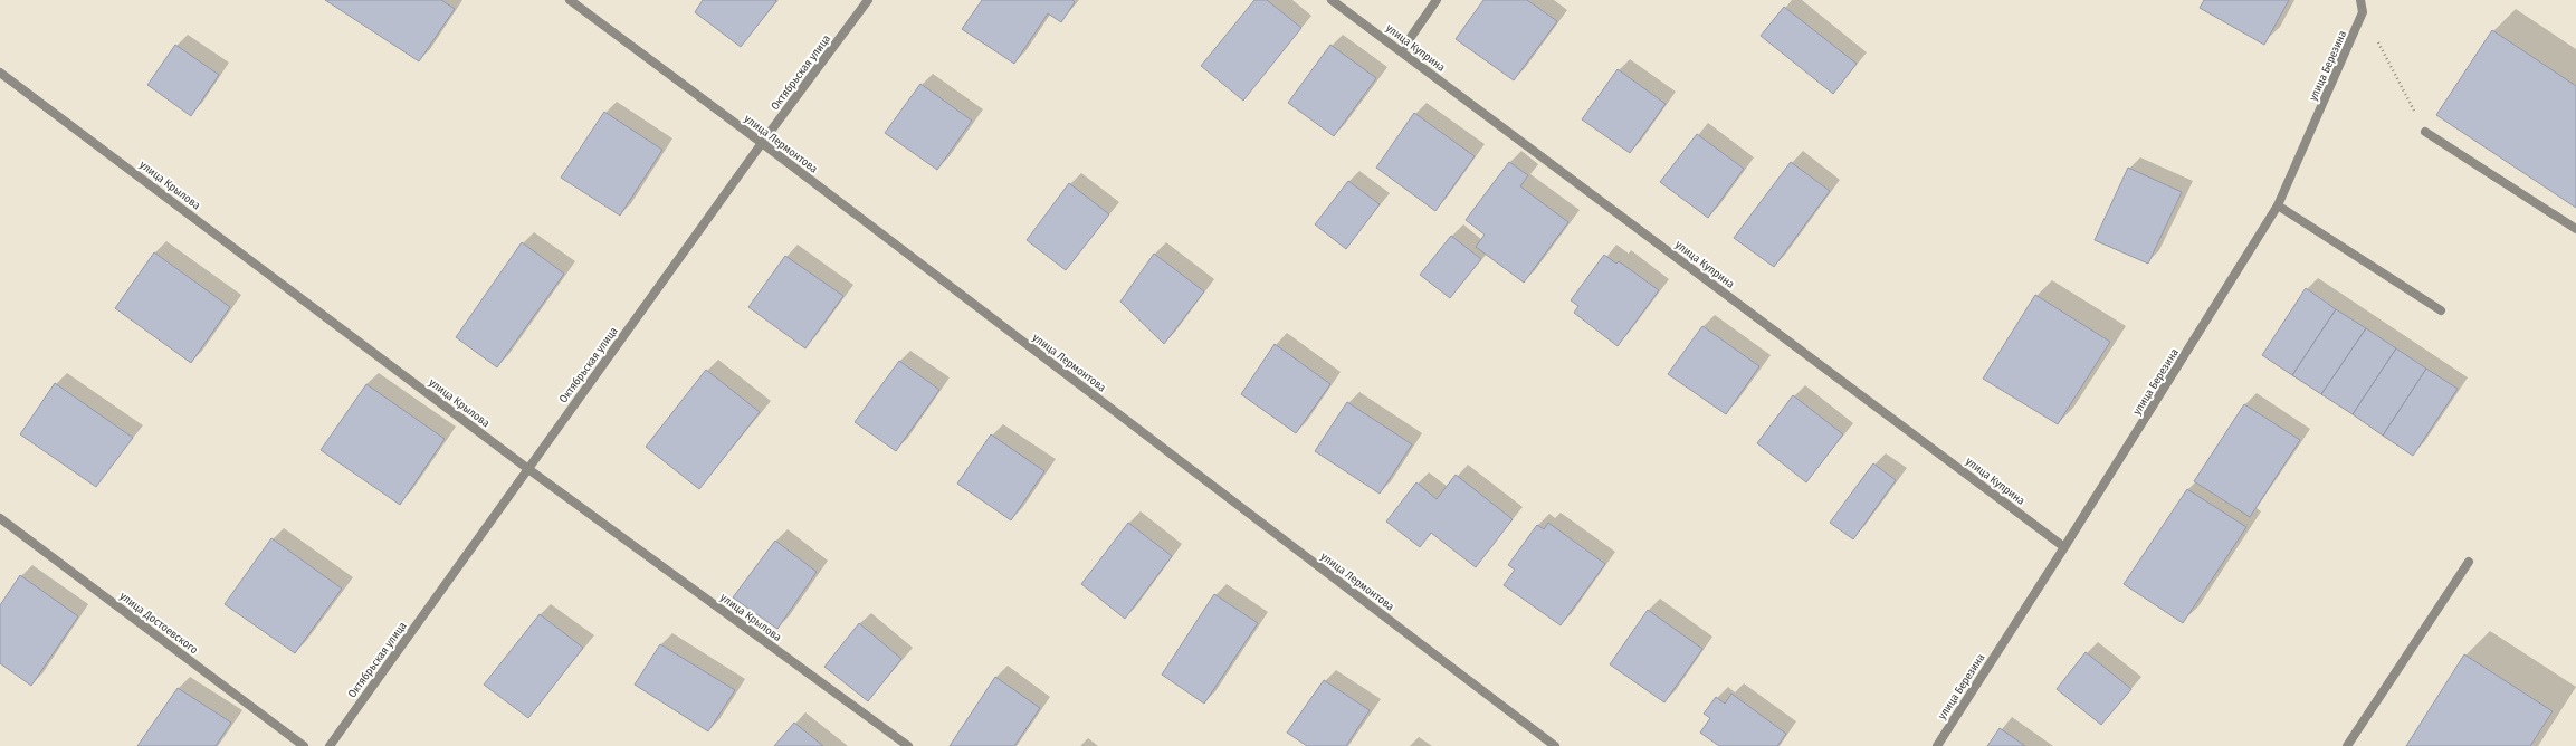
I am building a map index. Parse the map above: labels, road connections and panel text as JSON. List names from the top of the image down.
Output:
{
  "streets": {
    "street": [
      "улица Куприна",
      "улица Березина",
      "Октябрьская улица",
      "улица Лермонтова",
      "улица Крылова",
      "улица Достоевского"
    ]
  },
  "crossings": [
    ["улица Куприна", "улица Березина"],
    ["Октябрьская улица", "улица Лермонтова"],
    ["Октябрьская улица", "улица Крылова"]
  ]
}
